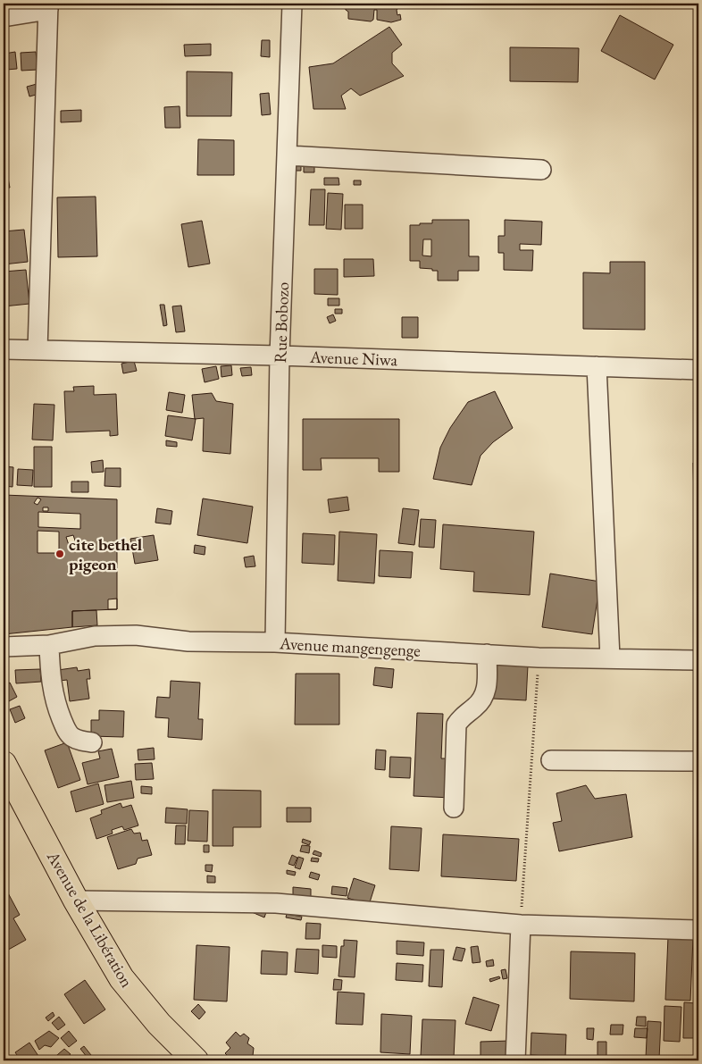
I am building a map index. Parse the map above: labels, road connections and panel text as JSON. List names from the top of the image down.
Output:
{
  "streets": {
    "highway": ["Avenue de la Libération"],
    "street": ["Rue Bobozo", "Avenue Niwa", "Avenue mangengenge"]
  },
  "crossings": [
    ["Rue Bobozo", "Avenue Niwa"],
    ["Rue Bobozo", "Avenue mangengenge"]
  ],
  "places": ["cite bethel pigeon"]
}
